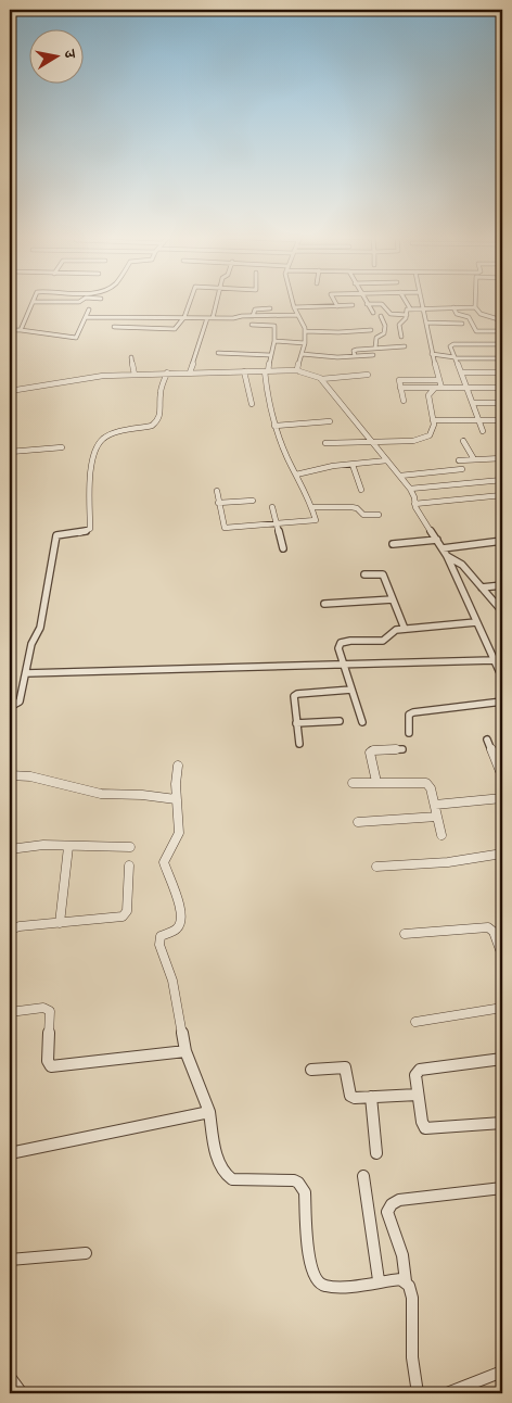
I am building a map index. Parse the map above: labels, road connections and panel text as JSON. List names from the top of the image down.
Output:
{
  "north": "right"
}
